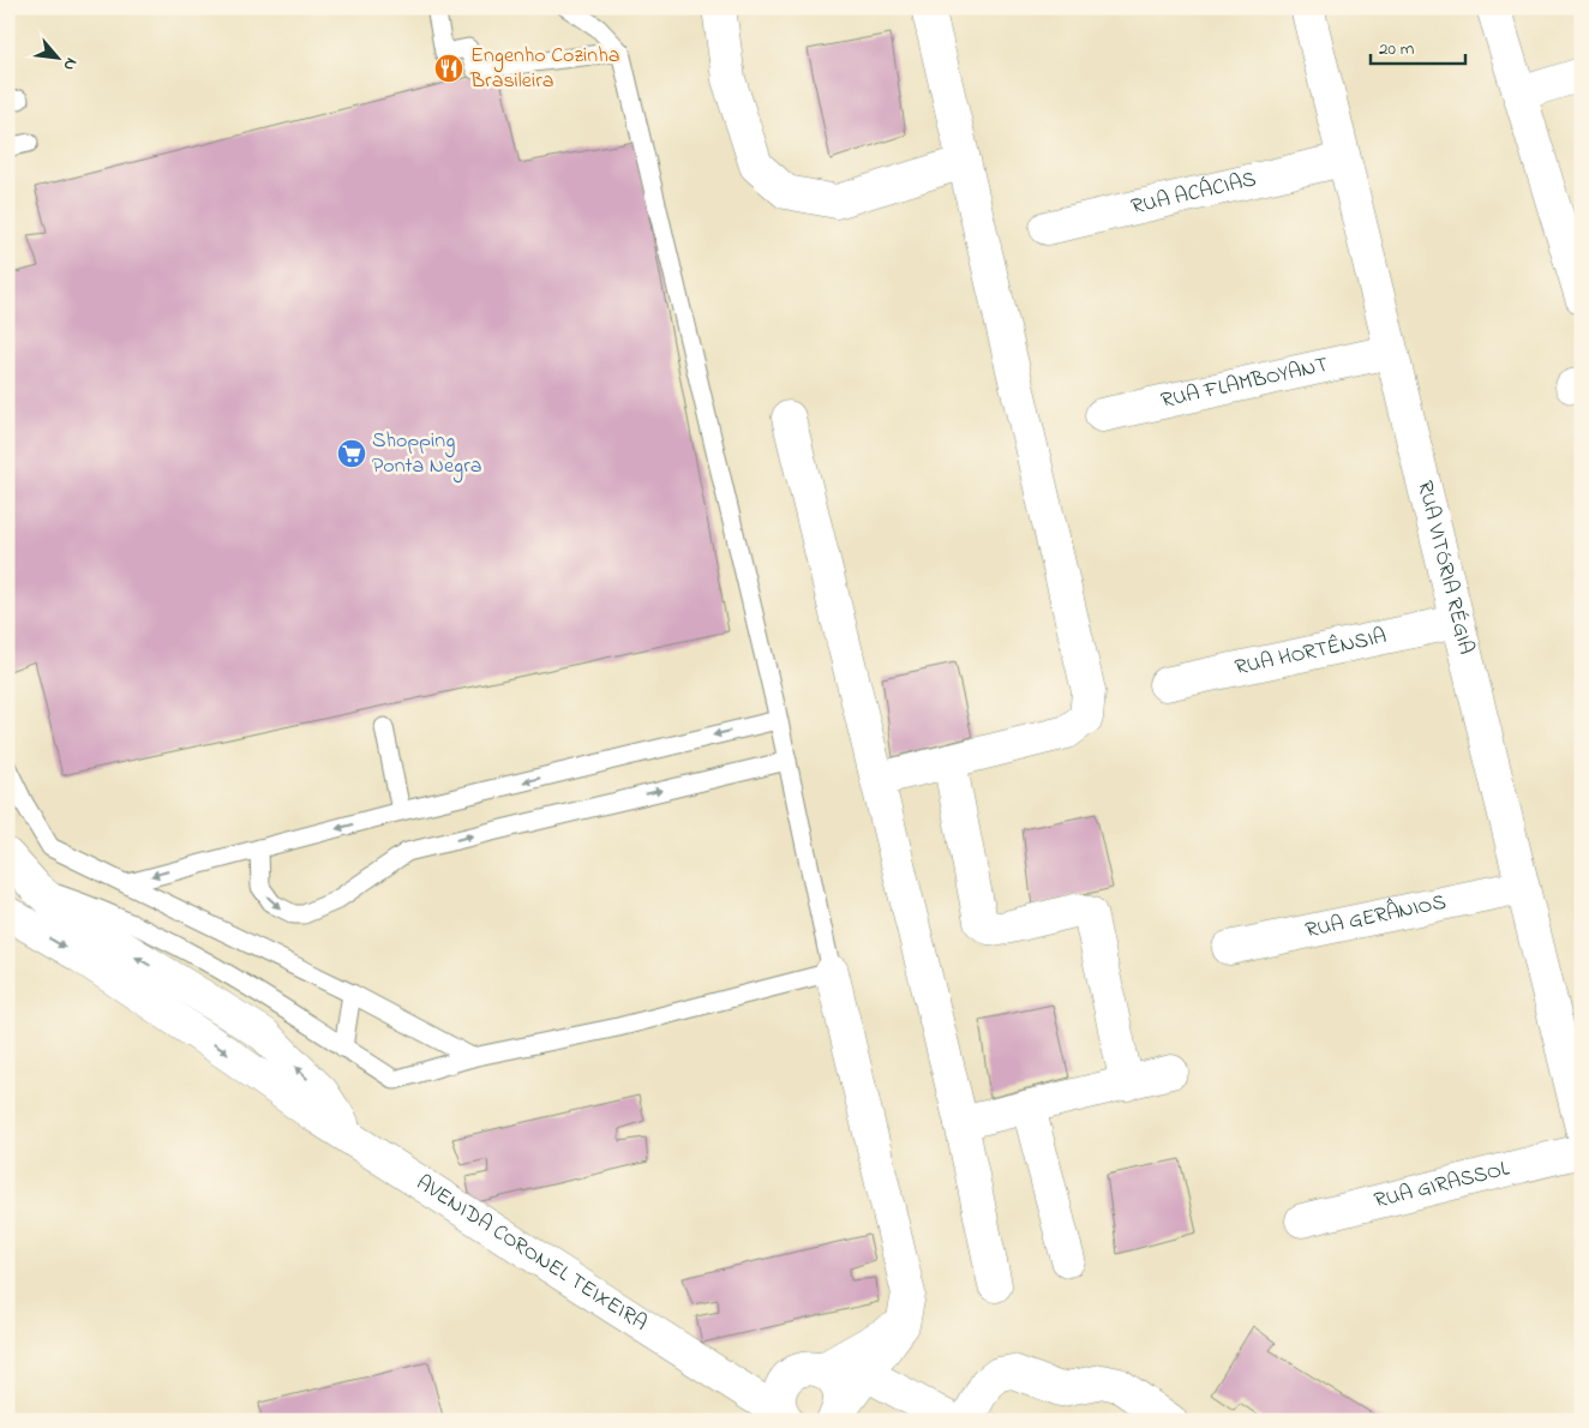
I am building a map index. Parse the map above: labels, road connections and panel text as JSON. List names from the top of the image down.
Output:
{
  "streets": {
    "street": [
      "RUA ACÁCIAS",
      "RUA FLAMBOYANT",
      "RUA VITÓRIA RÉGIA",
      "RUA HORTÊNSIA",
      "RUA GERÂNIOS",
      "RUA GIRASSOL",
      "AVENIDA CORONEL TEIXEIRA"
    ]
  },
  "crossings": [
    ["RUA ACÁCIAS", "RUA VITÓRIA RÉGIA"],
    ["RUA FLAMBOYANT", "RUA VITÓRIA RÉGIA"],
    ["RUA VITÓRIA RÉGIA", "RUA HORTÊNSIA"],
    ["RUA VITÓRIA RÉGIA", "RUA GERÂNIOS"]
  ],
  "places": {
    "restaurant": ["Engenho Cozinha Brasileira"],
    "supermarket": ["Shopping Ponta Negra"]
  },
  "scale_bar": "20 m",
  "north": "bottom right"
}
